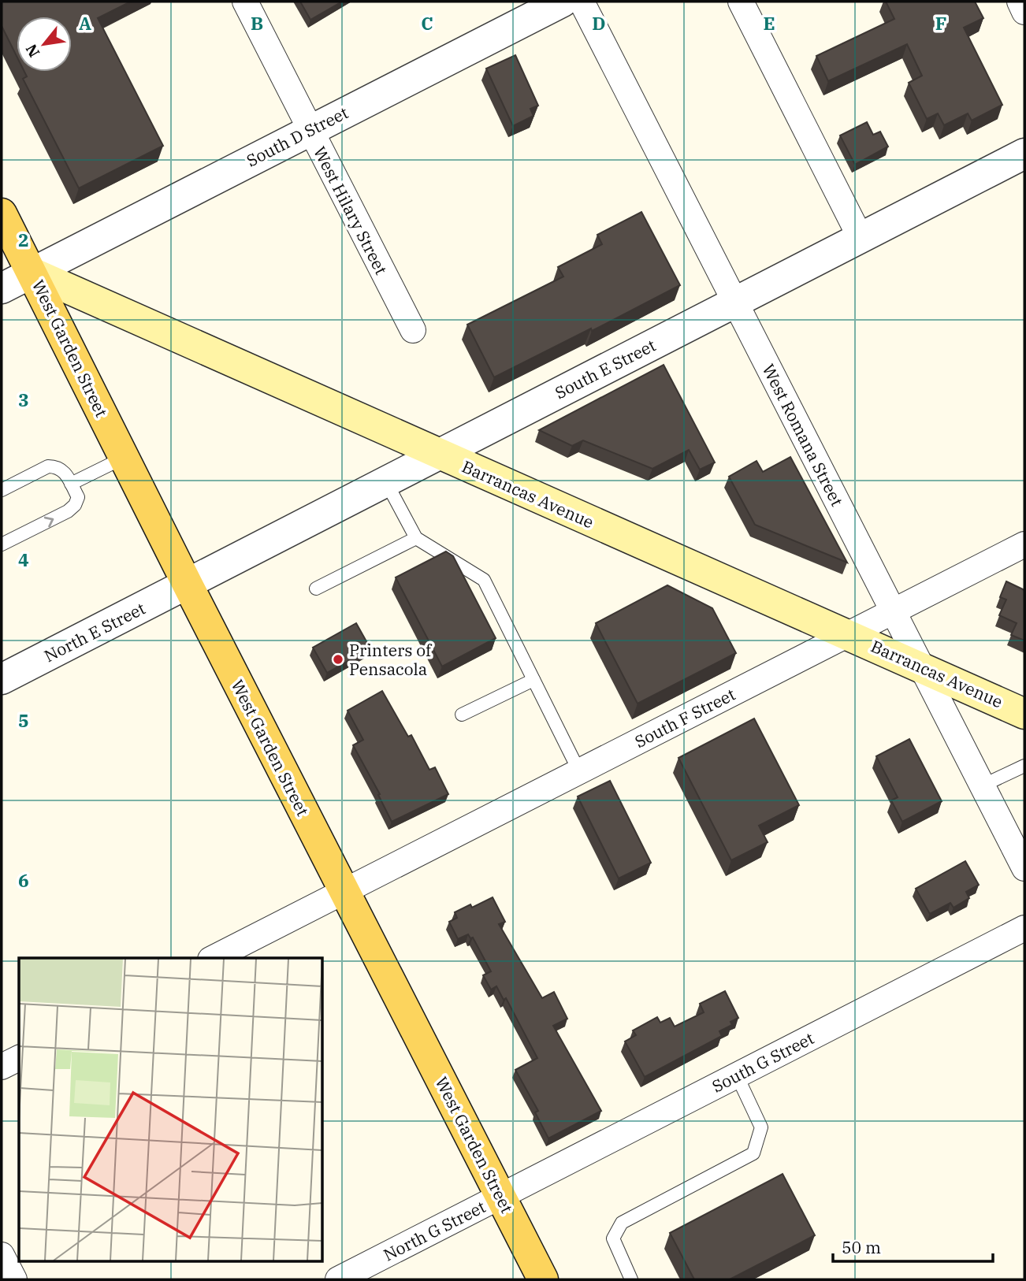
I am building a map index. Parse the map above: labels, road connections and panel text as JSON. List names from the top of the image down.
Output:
{
  "streets": {
    "main road": ["West Garden Street", "Barrancas Avenue"],
    "street": [
      "South D Street",
      "West Hilary Street",
      "South E Street",
      "West Romana Street",
      "North E Street",
      "South F Street",
      "South G Street",
      "North G Street"
    ]
  },
  "crossings": [
    ["South D Street", "West Hilary Street"],
    ["South D Street", "West Garden Street"],
    ["South D Street", "Barrancas Avenue"],
    ["West Garden Street", "South E Street"],
    ["West Garden Street", "Barrancas Avenue"],
    ["West Garden Street", "North E Street"],
    ["West Garden Street", "South F Street"],
    ["West Garden Street", "South G Street"],
    ["West Garden Street", "North G Street"],
    ["South E Street", "West Romana Street"],
    ["South E Street", "Barrancas Avenue"],
    ["South E Street", "North E Street"],
    ["West Romana Street", "Barrancas Avenue"],
    ["West Romana Street", "South F Street"],
    ["Barrancas Avenue", "South F Street"],
    ["South G Street", "North G Street"]
  ],
  "places": ["Printers of Pensacola"],
  "scale_bar": "50 m",
  "north": "bottom left",
  "grid": {
    "columns": [
      "A",
      "B",
      "C",
      "D",
      "E",
      "F"
    ],
    "rows": [
      "2",
      "3",
      "4",
      "5",
      "6"
    ]
  }
}
